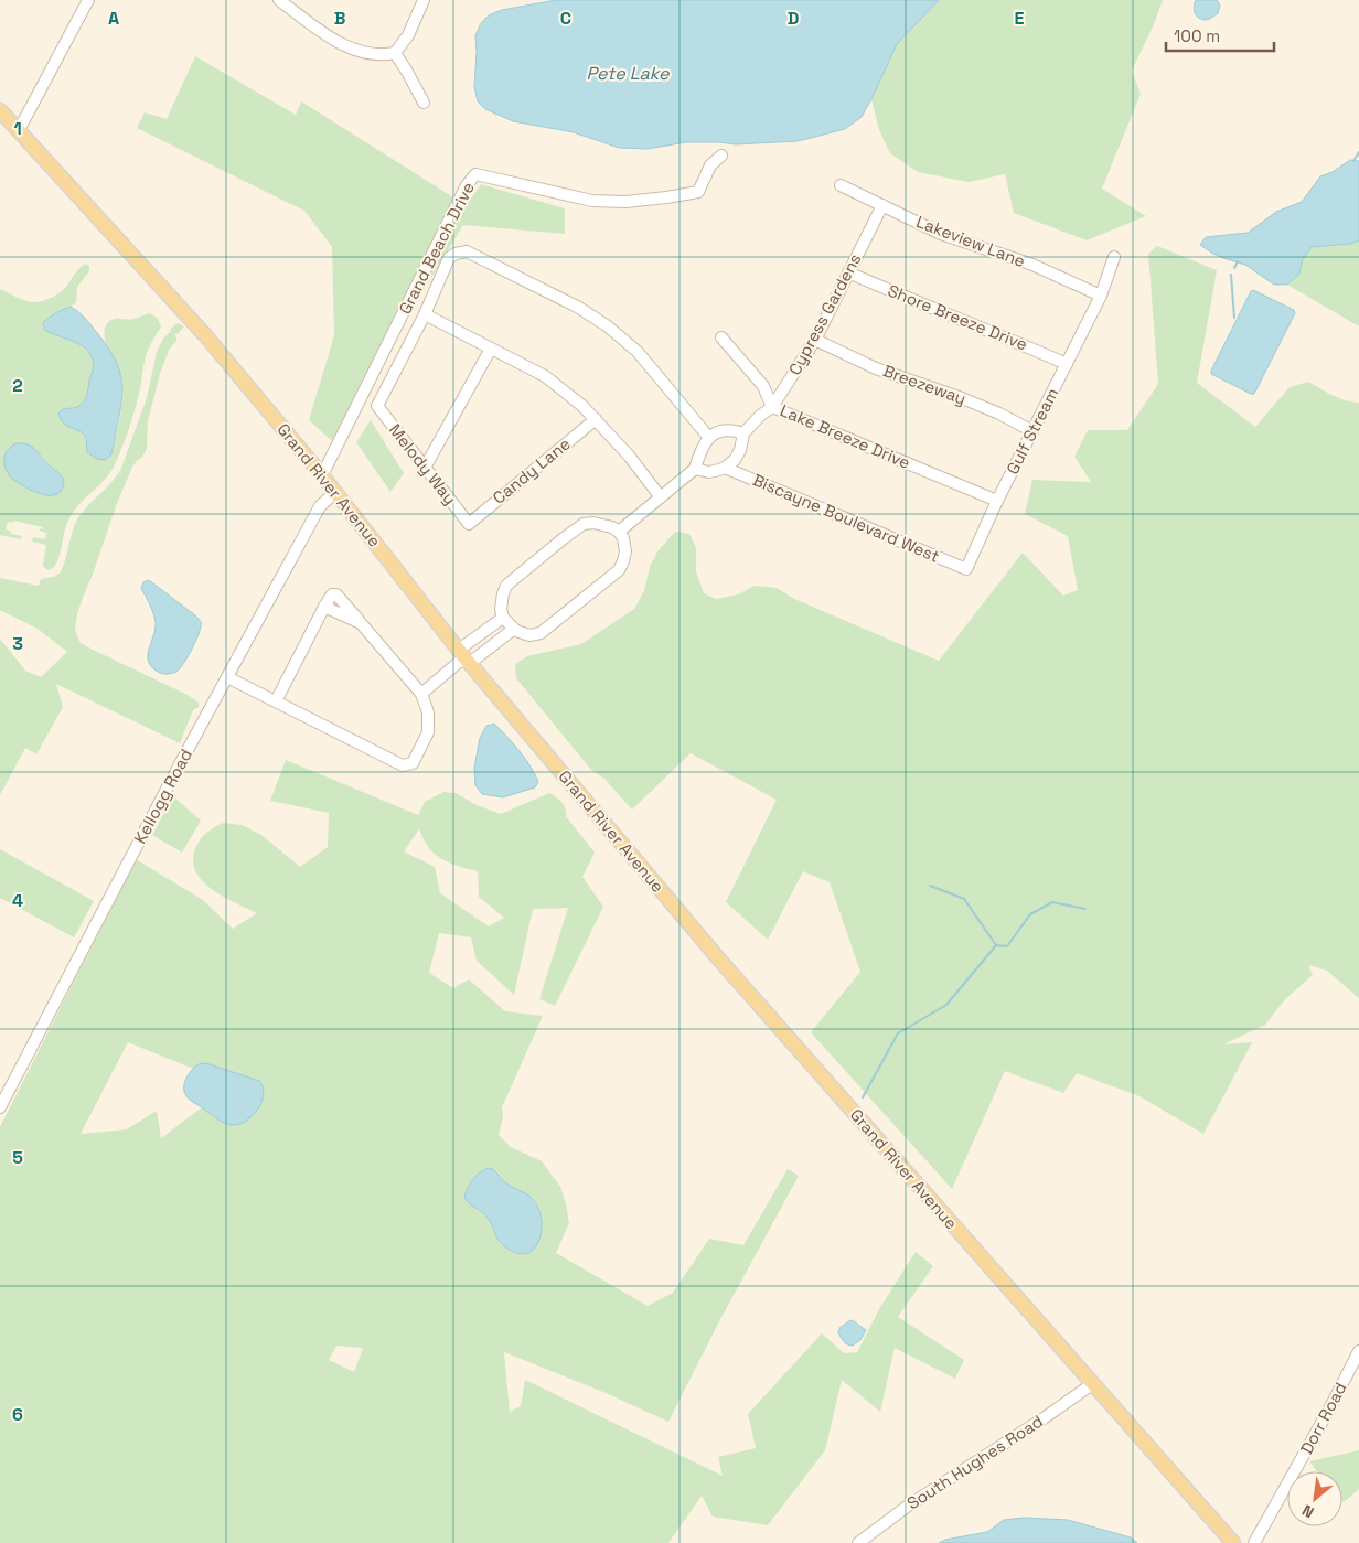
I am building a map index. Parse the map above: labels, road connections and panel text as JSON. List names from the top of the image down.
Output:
{
  "streets": {
    "main road": ["Grand River Avenue"],
    "street": [
      "Lakeview Lane",
      "Grand Beach Drive",
      "Cypress Gardens",
      "Shore Breeze Drive",
      "Breezeway",
      "Gulf Stream",
      "Lake Breeze Drive",
      "Melody Way",
      "Candy Lane",
      "Biscayne Boulevard West",
      "Kellogg Road",
      "Dorr Road",
      "South Hughes Road"
    ]
  },
  "crossings": [
    ["Lakeview Lane", "Cypress Gardens"],
    ["Lakeview Lane", "Gulf Stream"],
    ["Grand Beach Drive", "Grand River Avenue"],
    ["Cypress Gardens", "Shore Breeze Drive"],
    ["Cypress Gardens", "Breezeway"],
    ["Cypress Gardens", "Lake Breeze Drive"],
    ["Shore Breeze Drive", "Gulf Stream"],
    ["Breezeway", "Gulf Stream"],
    ["Gulf Stream", "Lake Breeze Drive"],
    ["Gulf Stream", "Biscayne Boulevard West"],
    ["Melody Way", "Candy Lane"],
    ["Grand River Avenue", "Kellogg Road"],
    ["Grand River Avenue", "South Hughes Road"]
  ],
  "water": ["Pete Lake"],
  "scale_bar": "100 m",
  "north": "bottom left",
  "grid": {
    "columns": [
      "A",
      "B",
      "C",
      "D",
      "E"
    ],
    "rows": [
      "1",
      "2",
      "3",
      "4",
      "5",
      "6"
    ]
  }
}
